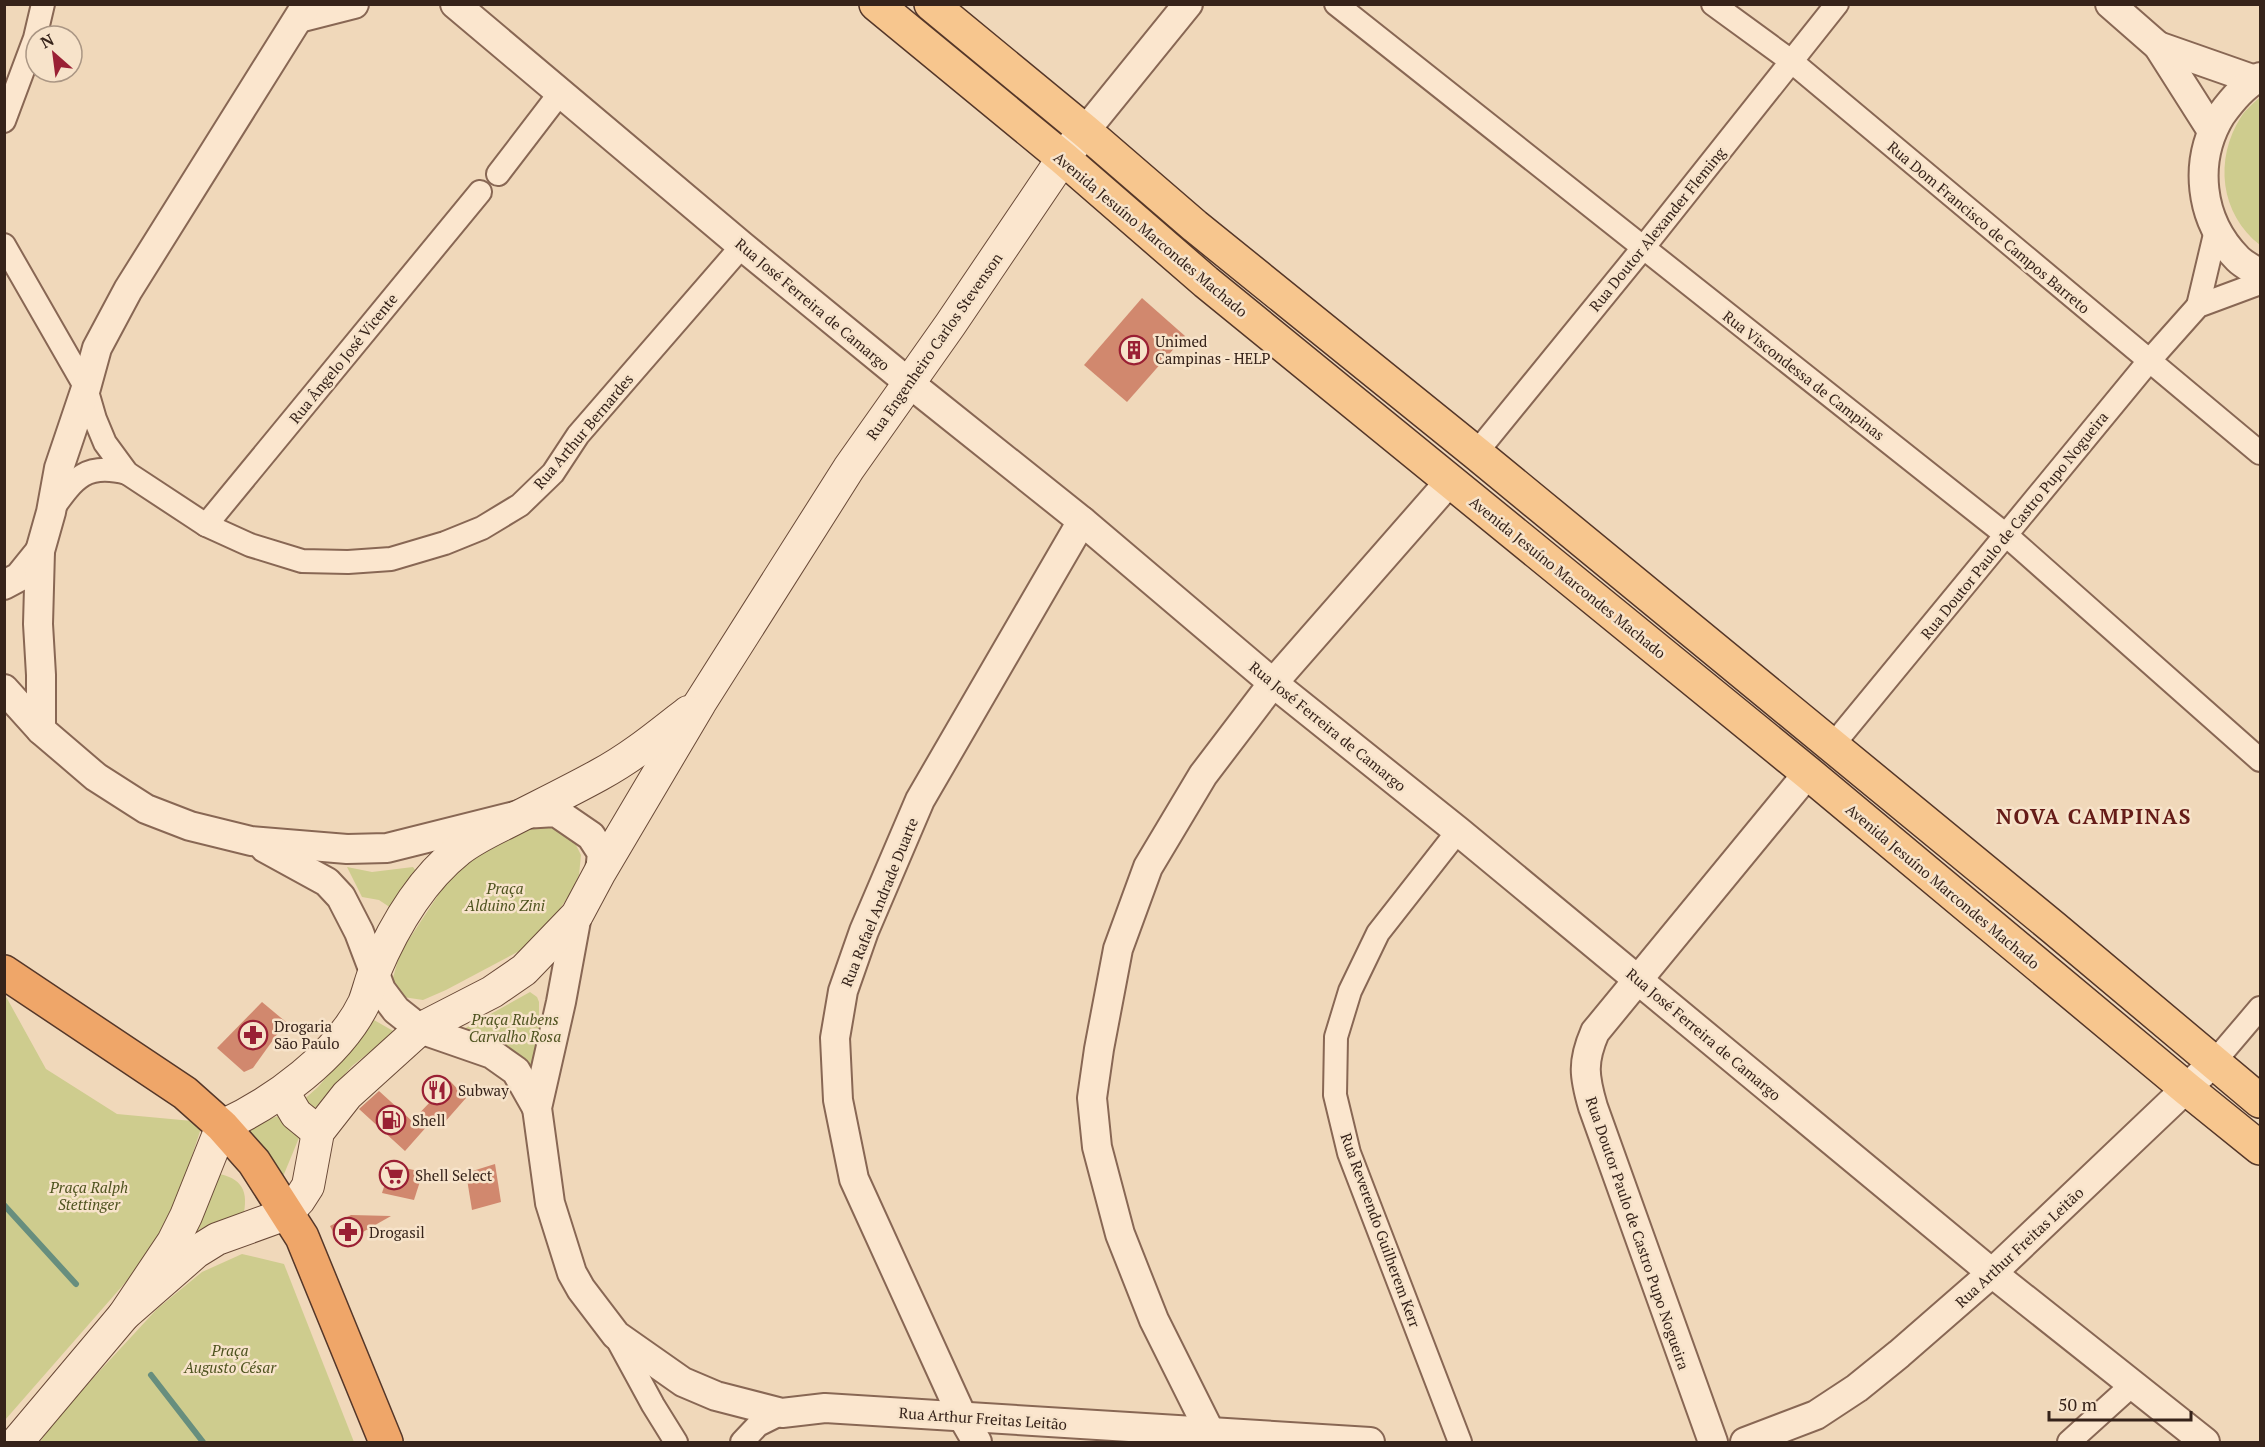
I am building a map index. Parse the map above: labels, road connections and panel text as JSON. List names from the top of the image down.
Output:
{
  "streets": {
    "main road": ["Avenida Jesuíno Marcondes Machado", "Rua Engenheiro Carlos Stevenson"],
    "street": [
      "Rua Dom Francisco de Campos Barreto",
      "Rua Doutor Alexander Fleming",
      "Rua José Ferreira de Camargo",
      "Rua Ângelo José Vicente",
      "Rua Viscondessa de Campinas",
      "Rua Arthur Bernardes",
      "Rua Doutor Paulo de Castro Pupo Nogueira",
      "Rua Rafael Andrade Duarte",
      "Rua Reverendo Guilherem Kerr",
      "Rua Arthur Freitas Leitão"
    ]
  },
  "crossings": [
    ["Rua Dom Francisco de Campos Barreto", "Rua Doutor Alexander Fleming"],
    ["Rua Dom Francisco de Campos Barreto", "Rua Doutor Paulo de Castro Pupo Nogueira"],
    ["Rua Doutor Alexander Fleming", "Rua Viscondessa de Campinas"],
    ["Avenida Jesuíno Marcondes Machado", "Rua Engenheiro Carlos Stevenson"],
    ["Avenida Jesuíno Marcondes Machado", "Rua Doutor Paulo de Castro Pupo Nogueira"],
    ["Avenida Jesuíno Marcondes Machado", "Rua Arthur Freitas Leitão"],
    ["Rua José Ferreira de Camargo", "Rua Engenheiro Carlos Stevenson"],
    ["Rua José Ferreira de Camargo", "Rua Arthur Bernardes"],
    ["Rua José Ferreira de Camargo", "Rua Doutor Paulo de Castro Pupo Nogueira"],
    ["Rua José Ferreira de Camargo", "Rua Rafael Andrade Duarte"],
    ["Rua José Ferreira de Camargo", "Rua Reverendo Guilherem Kerr"],
    ["Rua José Ferreira de Camargo", "Rua Arthur Freitas Leitão"],
    ["Rua Ângelo José Vicente", "Rua Arthur Bernardes"],
    ["Rua Viscondessa de Campinas", "Rua Doutor Paulo de Castro Pupo Nogueira"],
    ["Rua Rafael Andrade Duarte", "Rua Arthur Freitas Leitão"]
  ],
  "districts": ["NOVA CAMPINAS"],
  "parks": [
    "Praça Alduino Zini",
    "Praça Rubens Carvalho Rosa",
    "Praça Ralph Stettinger",
    "Praça Augusto César"
  ],
  "places": {
    "building": ["Unimed Campinas - HELP"],
    "pharmacy": ["Drogaria São Paulo", "Drogasil"],
    "restaurant": ["Subway"],
    "fuel station": ["Shell"],
    "supermarket": ["Shell Select"]
  },
  "scale_bar": "50 m",
  "north": "top left"
}
